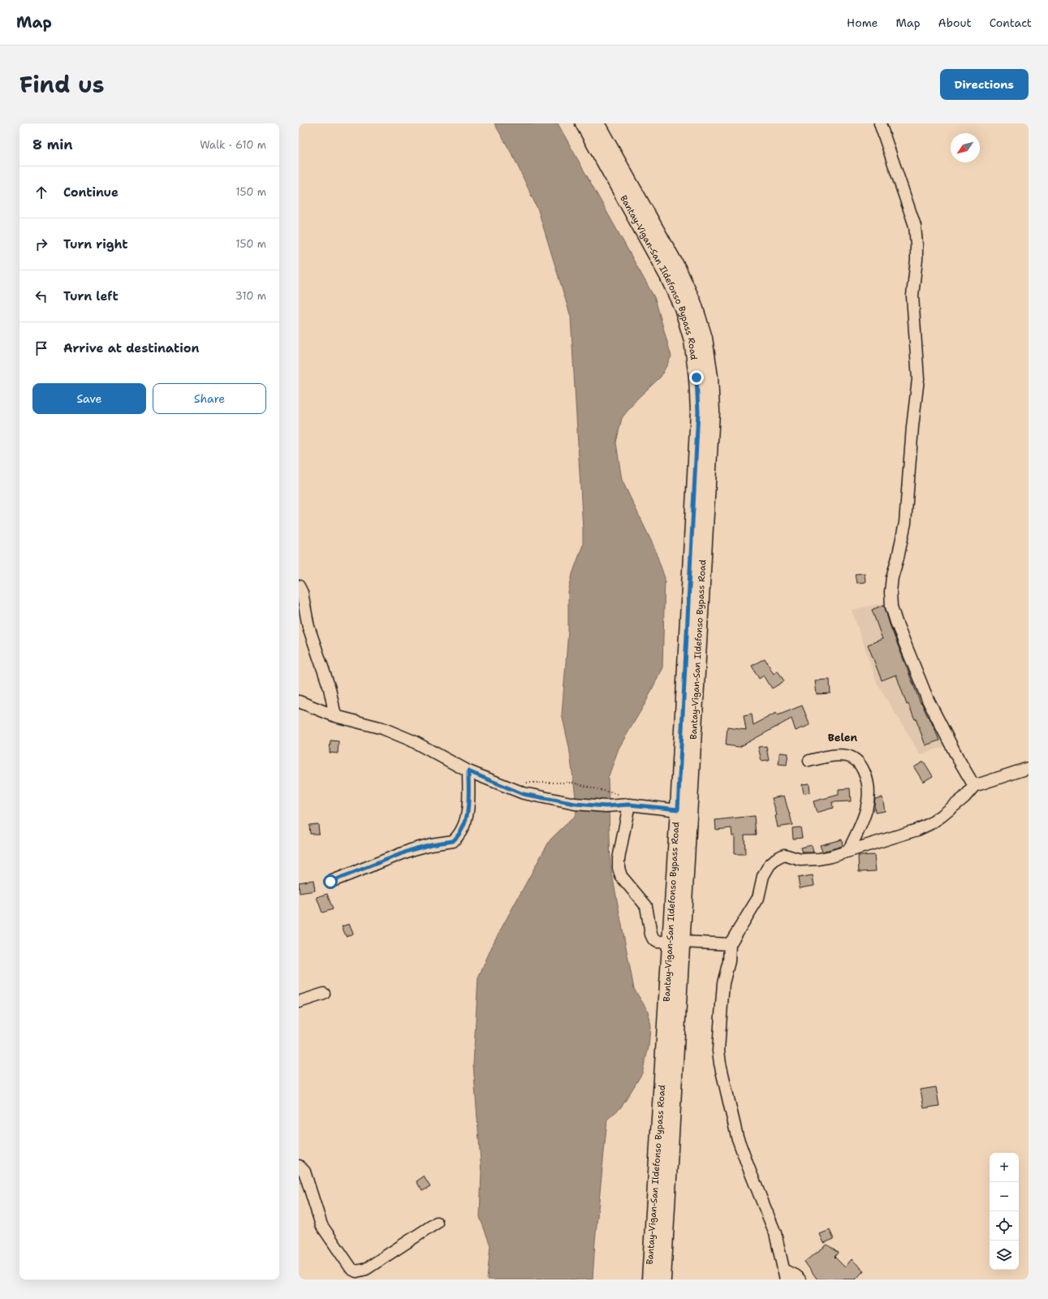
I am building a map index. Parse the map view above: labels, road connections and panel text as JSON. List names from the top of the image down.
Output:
{
  "streets": {
    "main road": ["Bantay-Vigan-San Ildefonso Bypass Road"]
  },
  "districts": ["Belen"],
  "north": "bottom left",
  "page": {
    "header": "Map",
    "nav": [
      "Home",
      "Map",
      "About",
      "Contact"
    ],
    "title": "Find us",
    "buttons": [
      "Directions",
      ["Save", "Share"]
    ],
    "heading": ["8 min", "Walk · 610 m"],
    "list": [
      ["Continue", "150 m"],
      ["Turn right", "150 m"],
      ["Turn left", "310 m"],
      "Arrive at destination"
    ],
    "map_buttons": ["+", "−"]
  }
}
